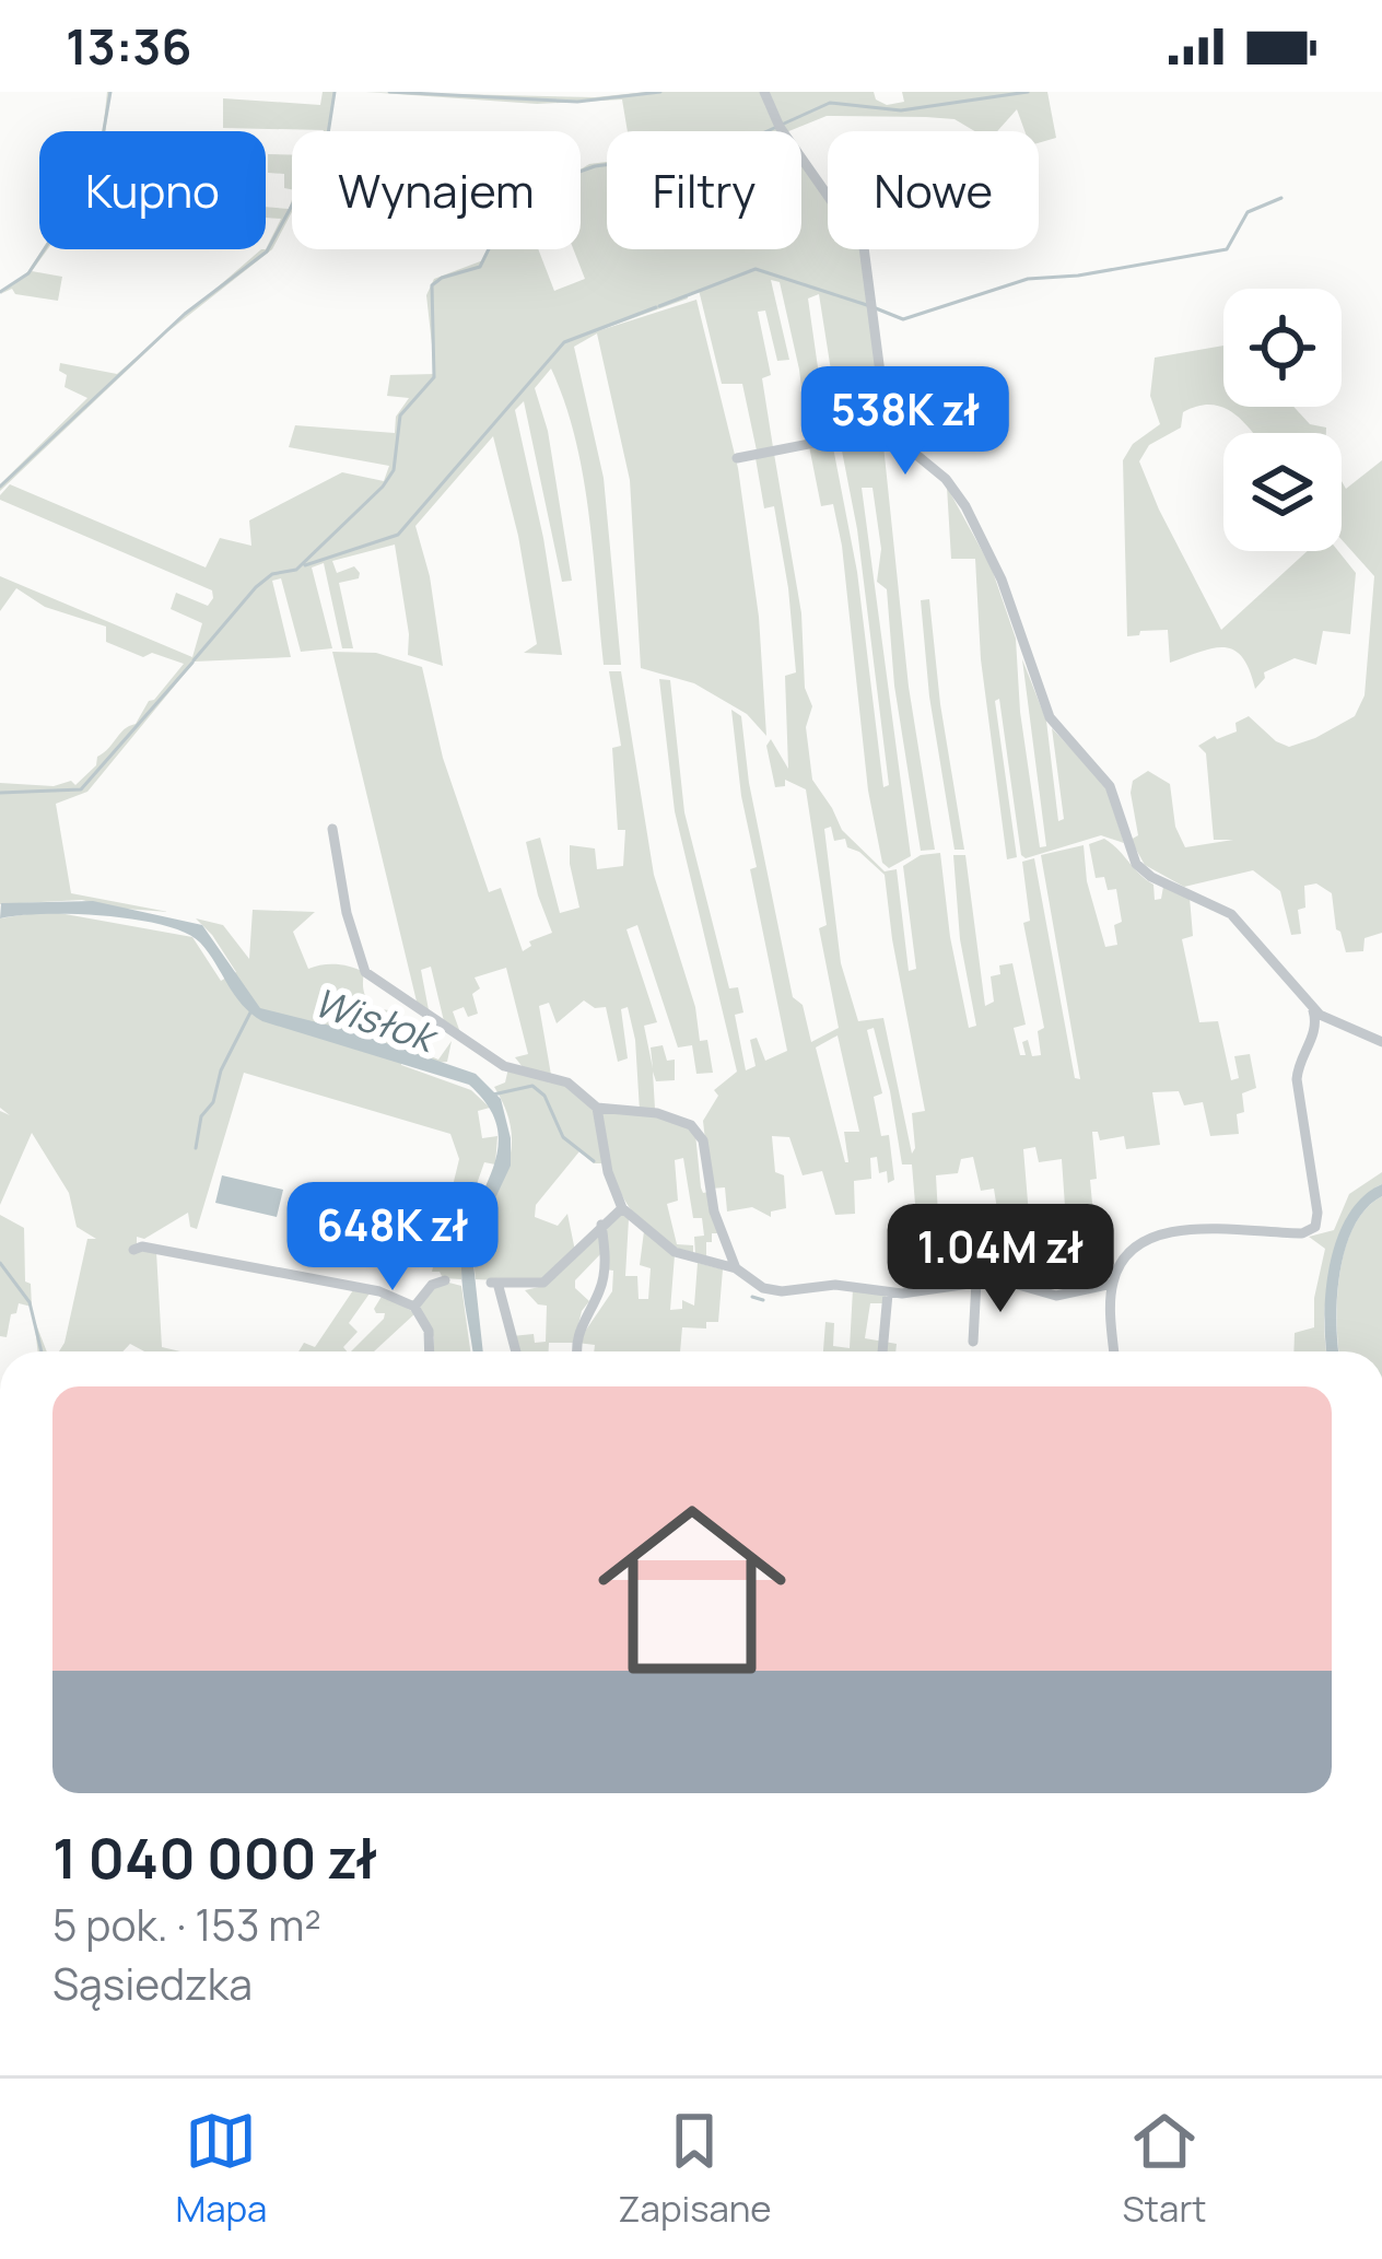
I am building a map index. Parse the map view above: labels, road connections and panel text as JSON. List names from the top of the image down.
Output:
{
  "water": ["Wisłok"],
  "page": {
    "status": "13:36",
    "chip": [
      "Kupno",
      "Wynajem",
      "Filtry",
      "Nowe"
    ],
    "price": ["538K zł", "648K zł", "1.04M zł"],
    "list": [
      {
        "name": "1 040 000 zł",
        "note": "5 pok. · 153 m² · Sąsiedzka"
      }
    ],
    "tabs": ["Mapa", "Zapisane", "Start"]
  }
}
